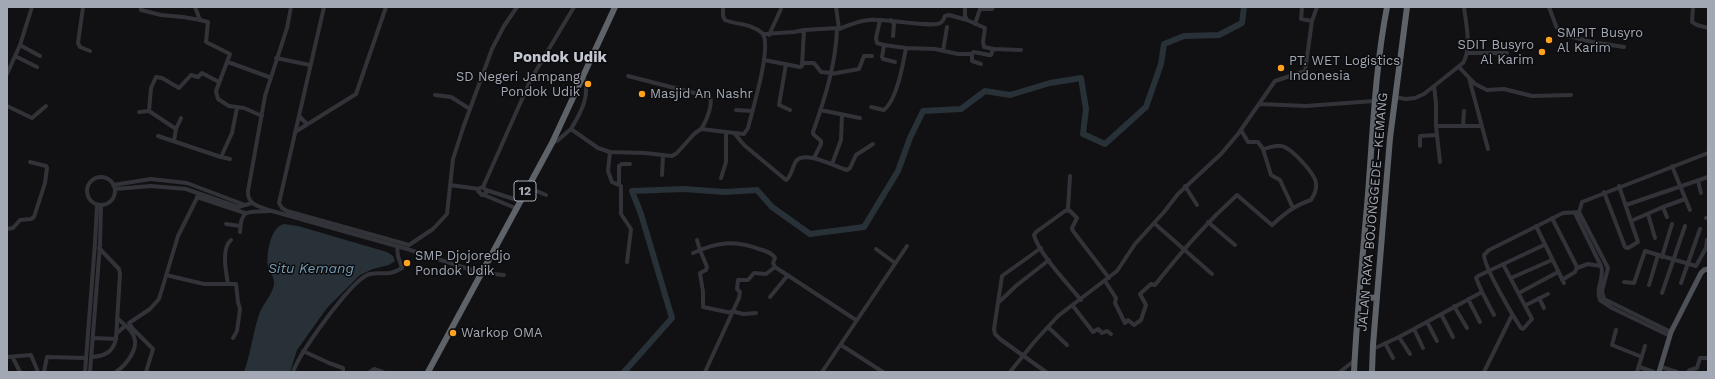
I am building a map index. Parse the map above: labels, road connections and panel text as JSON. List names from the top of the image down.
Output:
{
  "streets": {
    "highway": ["12", "JALAN RAYA BOJONGGEDE—KEMANG"]
  },
  "districts": ["Pondok Udik"],
  "water": ["Situ Kemang"],
  "places": [
    "SMPIT Busyro Al Karim",
    "SDIT Busyro Al Karim",
    "PT. WET Logistics Indonesia",
    "SD Negeri Jampang Pondok Udik",
    "Masjid An Nashr",
    "SMP Djojoredjo Pondok Udik",
    "Warkop OMA"
  ]
}
